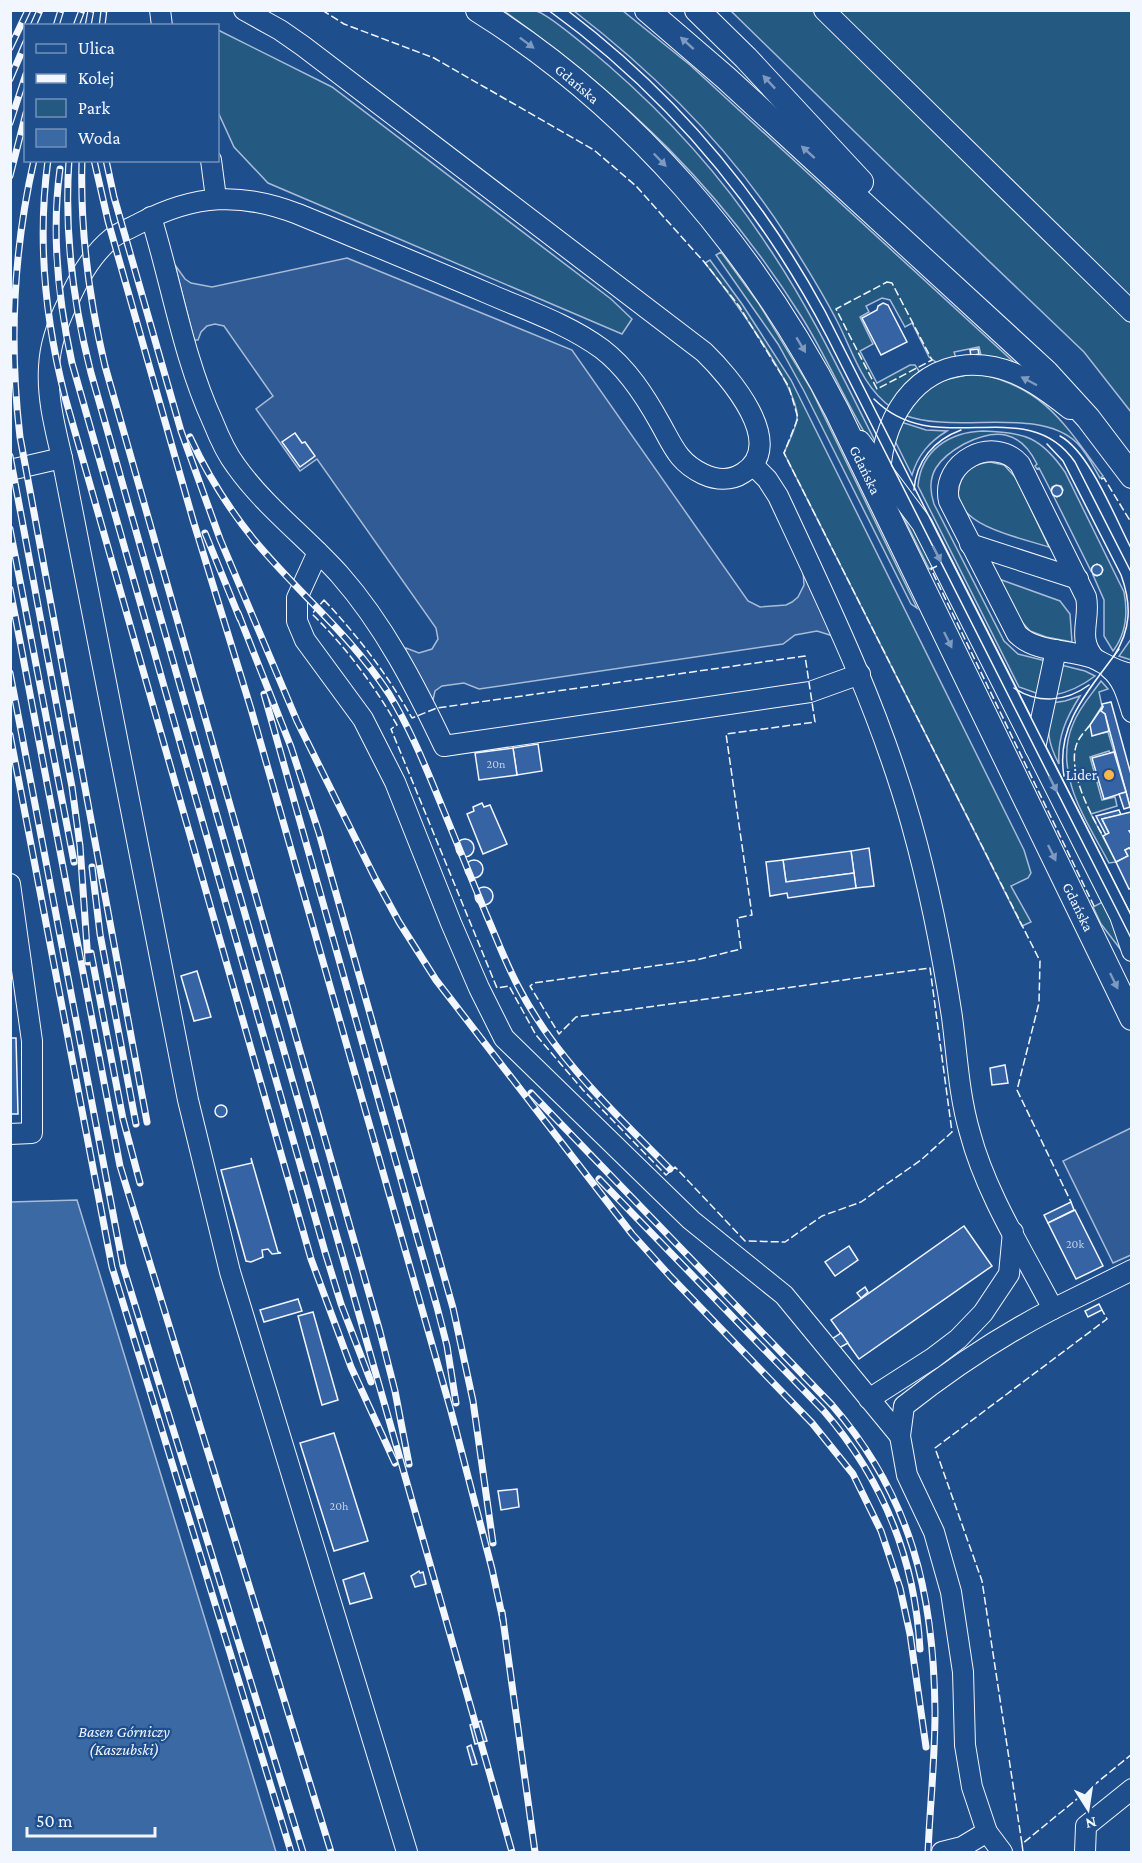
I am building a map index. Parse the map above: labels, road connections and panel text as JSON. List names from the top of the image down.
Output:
{
  "streets": {
    "main road": ["Gdańska"]
  },
  "water": ["Basen Górniczy (Kaszubski)"],
  "places": ["Lider"],
  "house_numbers": ["20n", "20k", "20h"],
  "legend": [
    "Ulica",
    "Kolej",
    "Park",
    "Woda"
  ],
  "scale_bar": "50 m",
  "north": "bottom"
}
